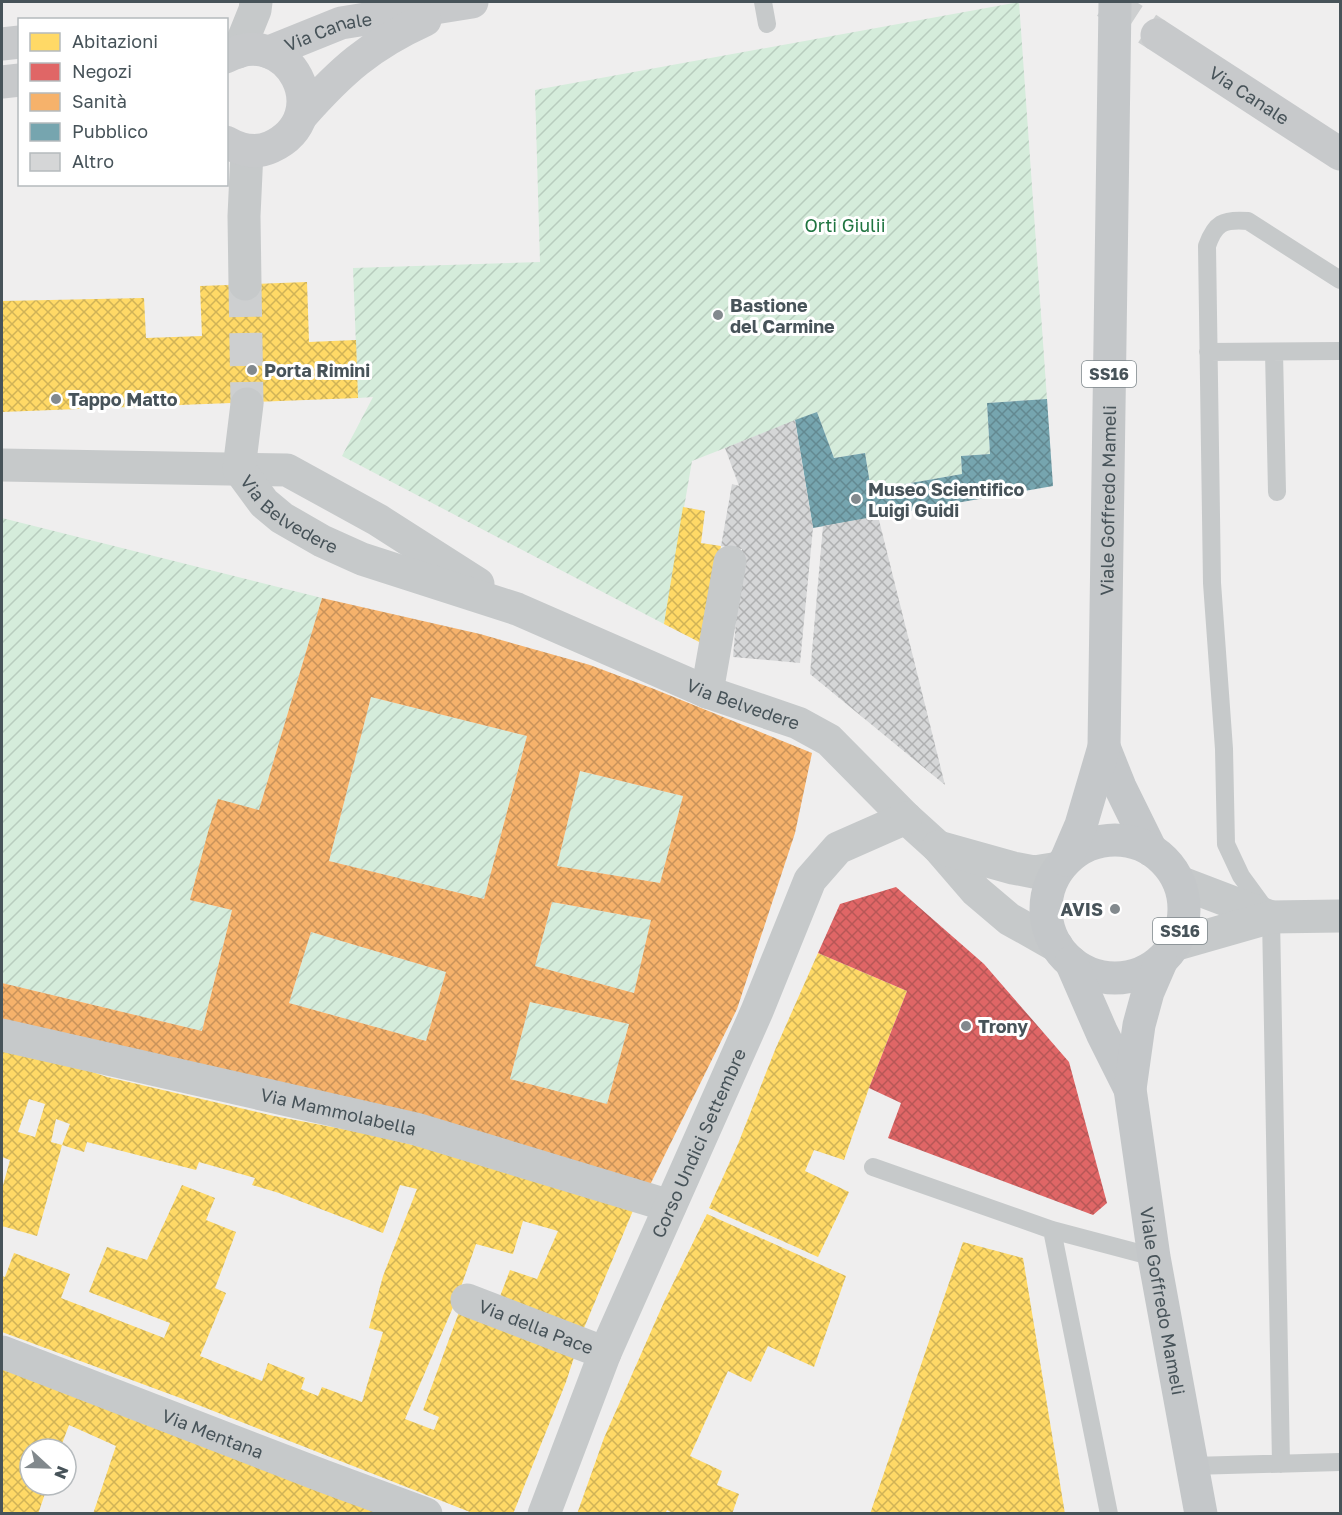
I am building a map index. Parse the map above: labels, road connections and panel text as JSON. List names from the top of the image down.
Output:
{
  "streets": {
    "main road": ["SS16", "Viale Goffredo Mameli"],
    "street": [
      "Via Canale",
      "Via Belvedere",
      "Via Mammolabella",
      "Corso Undici Settembre",
      "Via della Pace",
      "Via Mentana"
    ]
  },
  "crossings": [
    ["SS16", "Viale Goffredo Mameli"],
    ["SS16", "Via Belvedere"],
    ["Viale Goffredo Mameli", "Via Belvedere"],
    ["Via Belvedere", "Corso Undici Settembre"],
    ["Via Mammolabella", "Corso Undici Settembre"],
    ["Corso Undici Settembre", "Via della Pace"]
  ],
  "parks": ["Orti Giulii"],
  "places": [
    "Bastione del Carmine",
    "Porta Rimini",
    "Tappo Matto",
    "Museo Scientifico Luigi Guidi",
    "AVIS",
    "Trony"
  ],
  "legend": [
    "Abitazioni",
    "Negozi",
    "Sanità",
    "Pubblico",
    "Altro"
  ],
  "north": "right"
}
